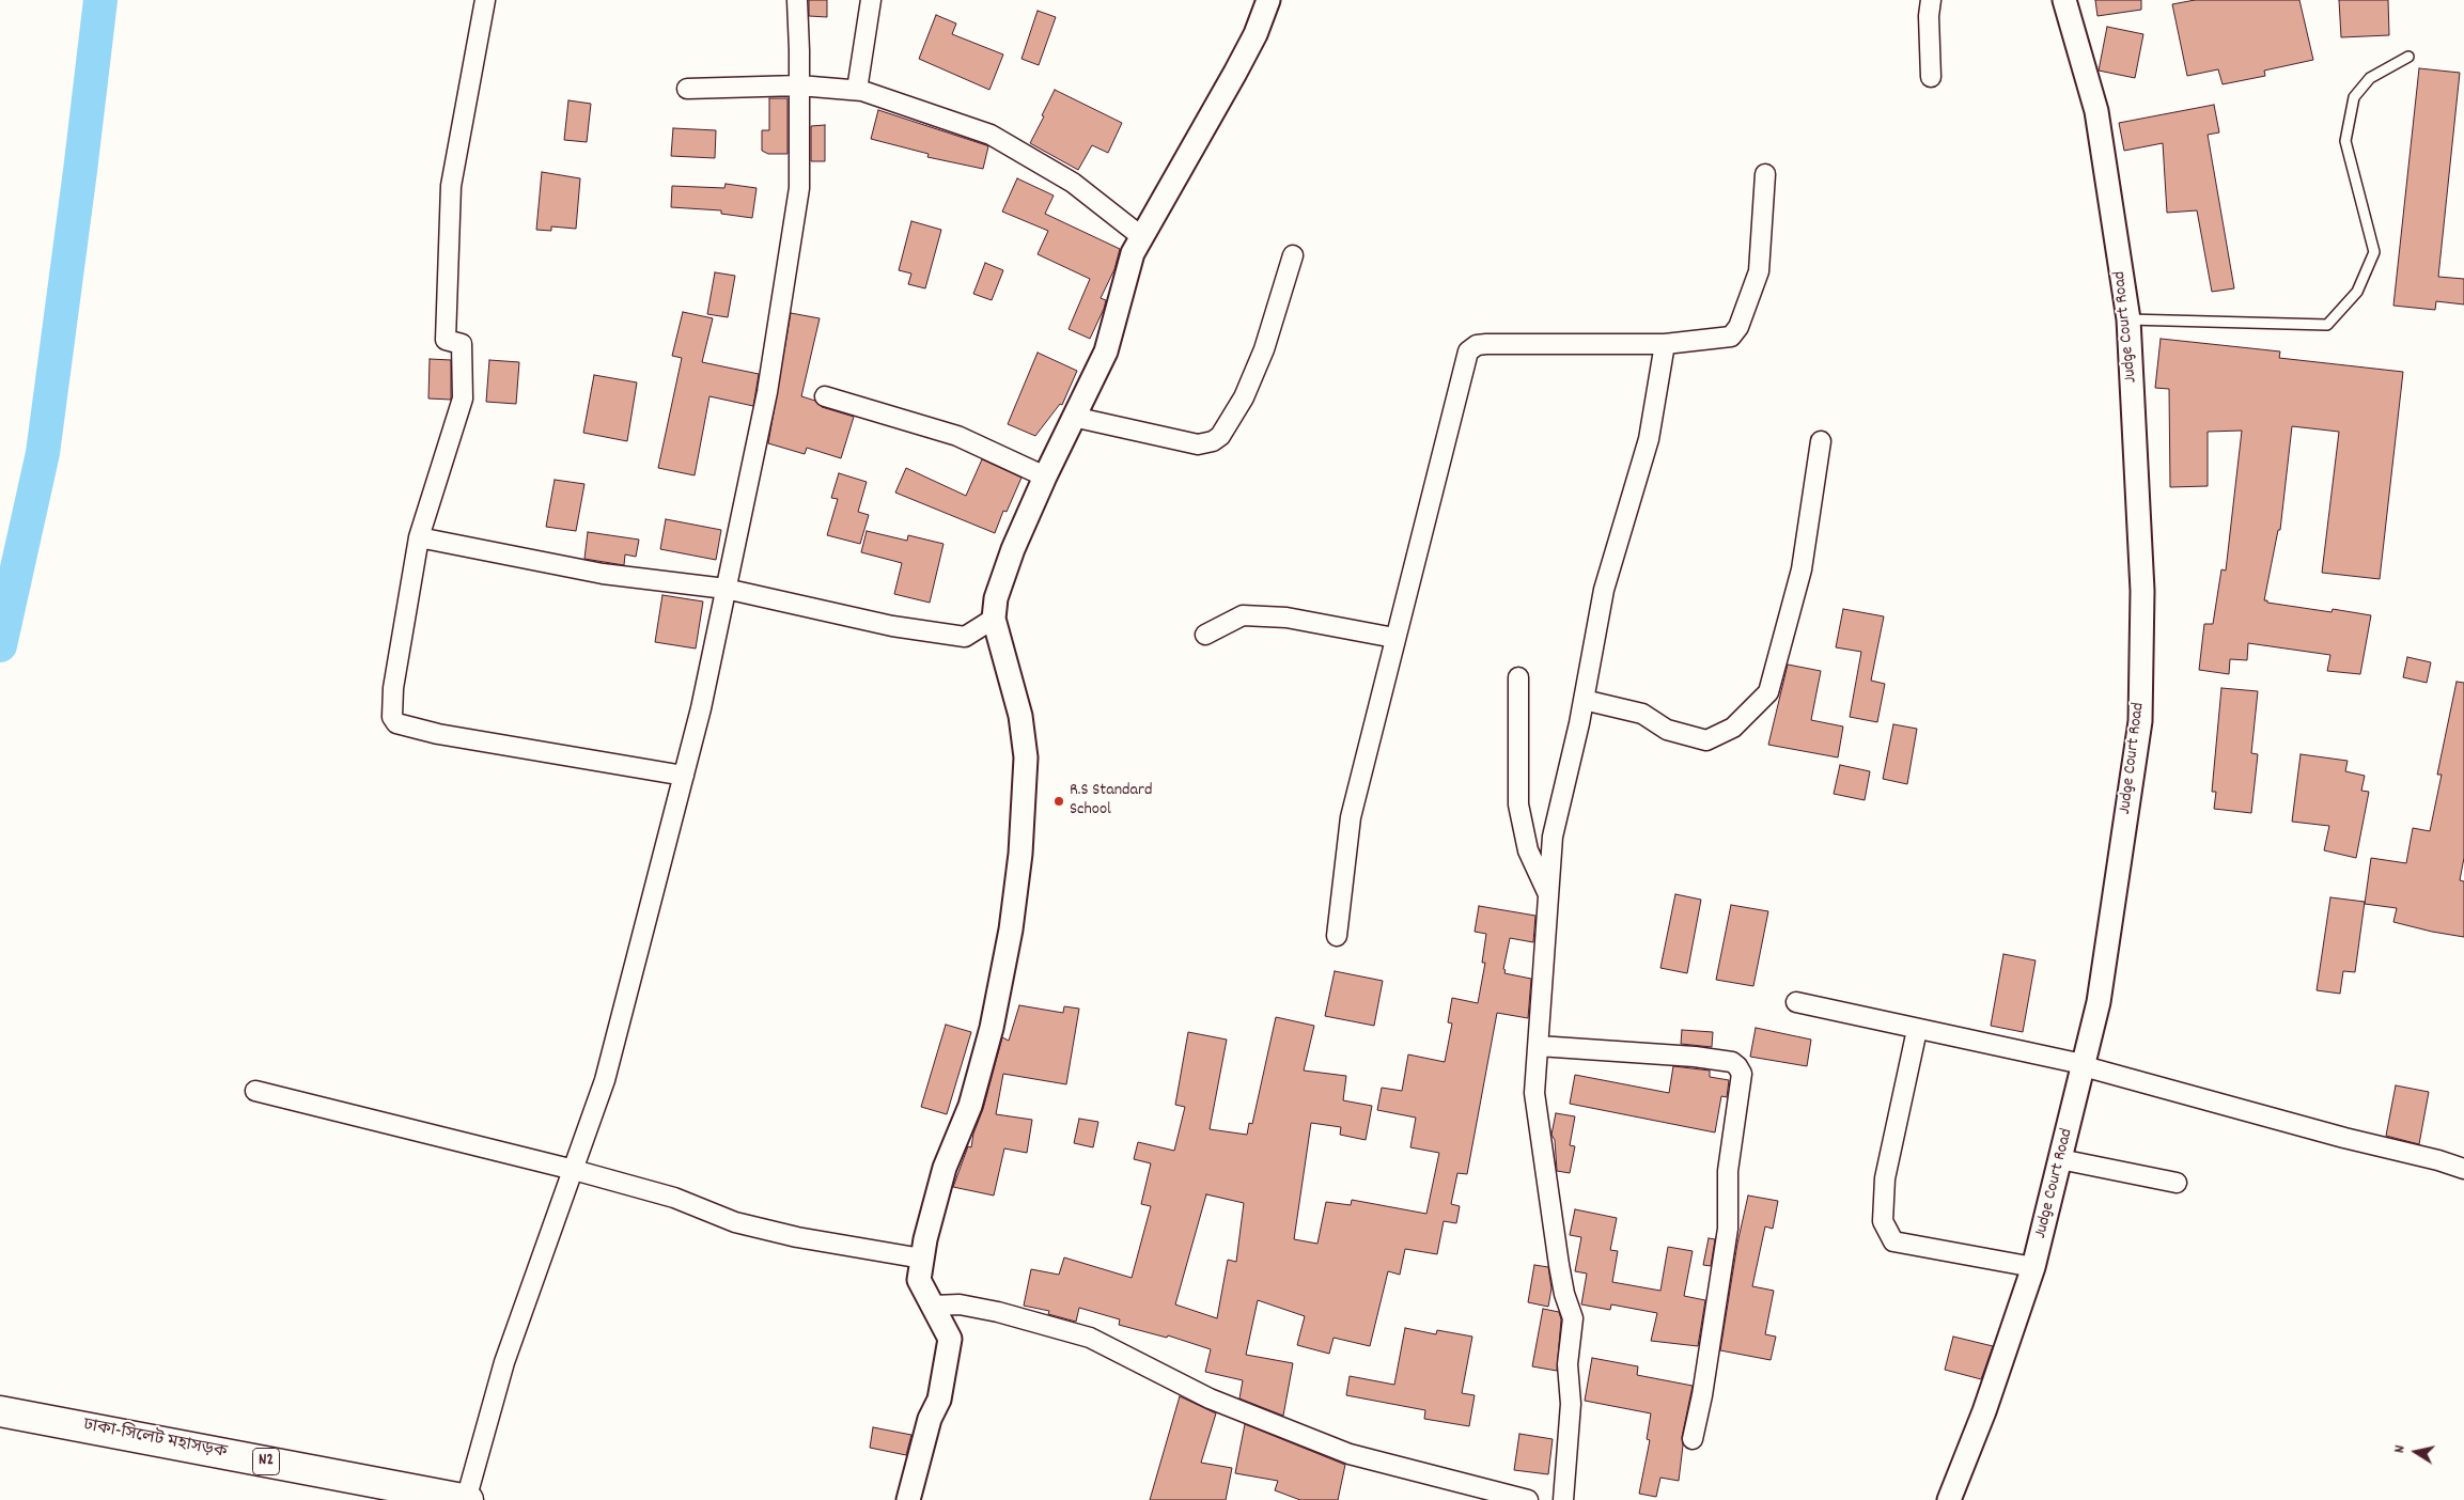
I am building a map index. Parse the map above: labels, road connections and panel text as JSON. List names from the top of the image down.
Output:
{
  "streets": {
    "highway": ["ঢাকা-সিলেট মহাসড়ক", "N2"],
    "street": ["Judge Court Road"]
  },
  "places": ["R.S Standard School"],
  "north": "left"
}
